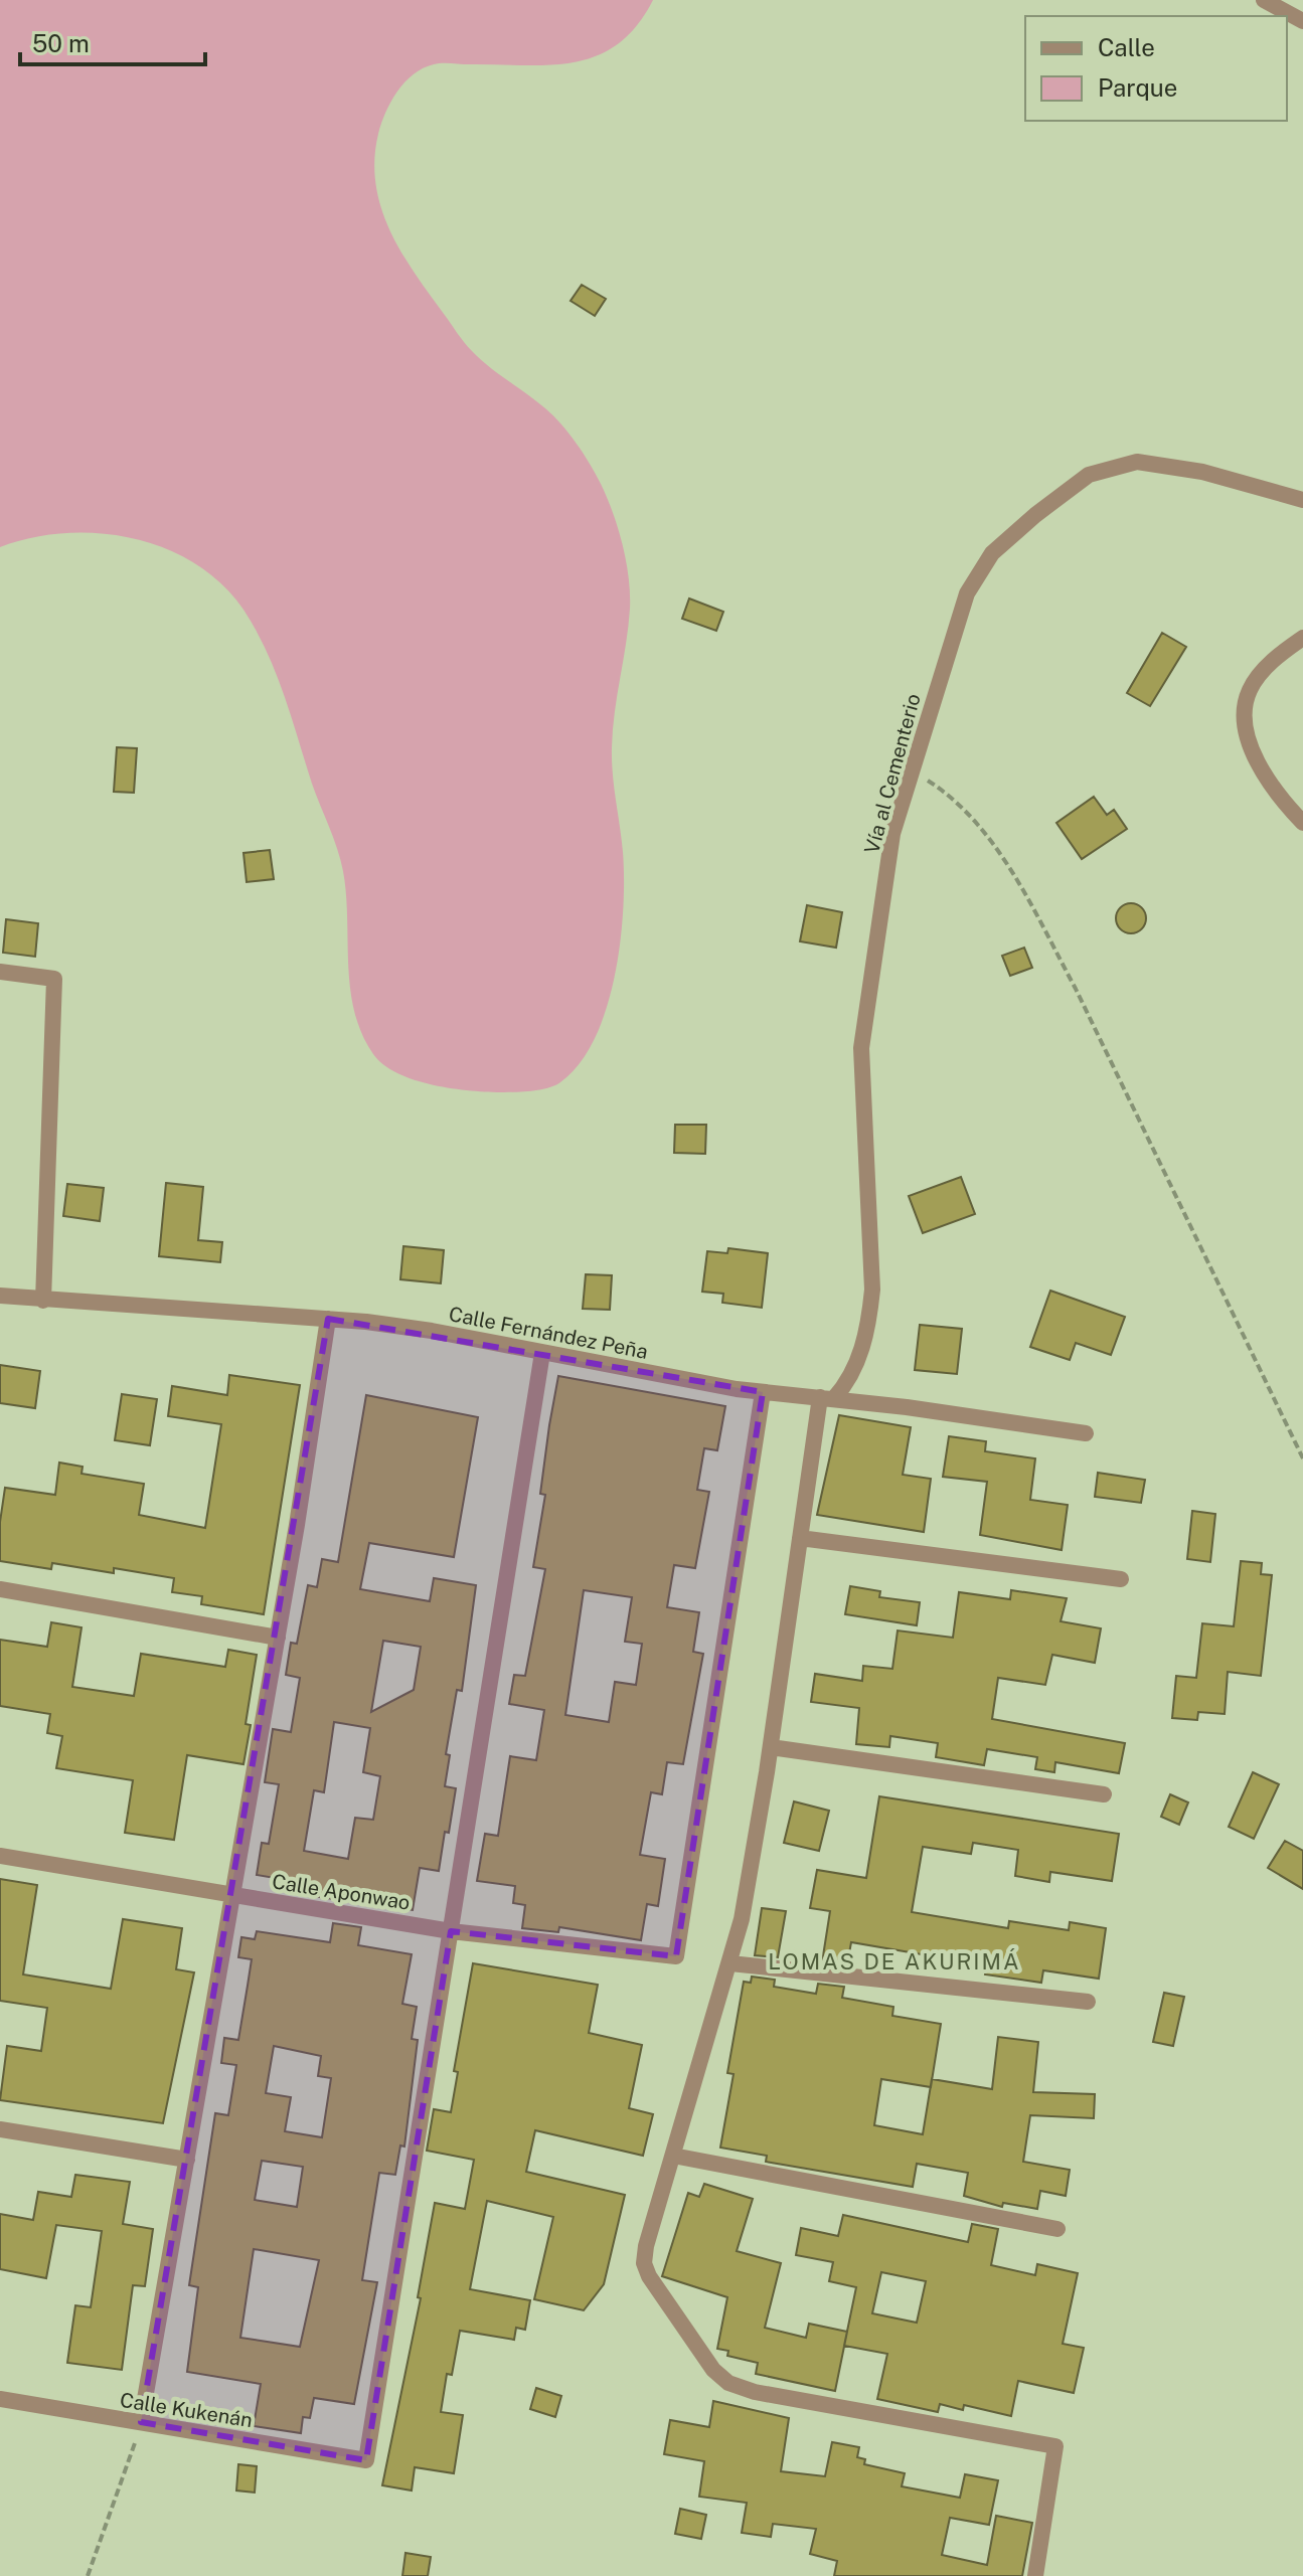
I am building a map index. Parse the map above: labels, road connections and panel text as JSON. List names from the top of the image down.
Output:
{
  "streets": {
    "street": [
      "Vía al Cementerio",
      "Calle Fernández Peña",
      "Calle Aponwao",
      "Calle Kukenán"
    ]
  },
  "crossings": [
    ["Vía al Cementerio", "Calle Fernández Peña"],
    ["Calle Fernández Peña", "Calle Aponwao"],
    ["Calle Aponwao", "Calle Kukenán"]
  ],
  "districts": ["LOMAS DE AKURIMÁ"],
  "legend": ["Calle", "Parque"],
  "scale_bar": "50 m"
}
